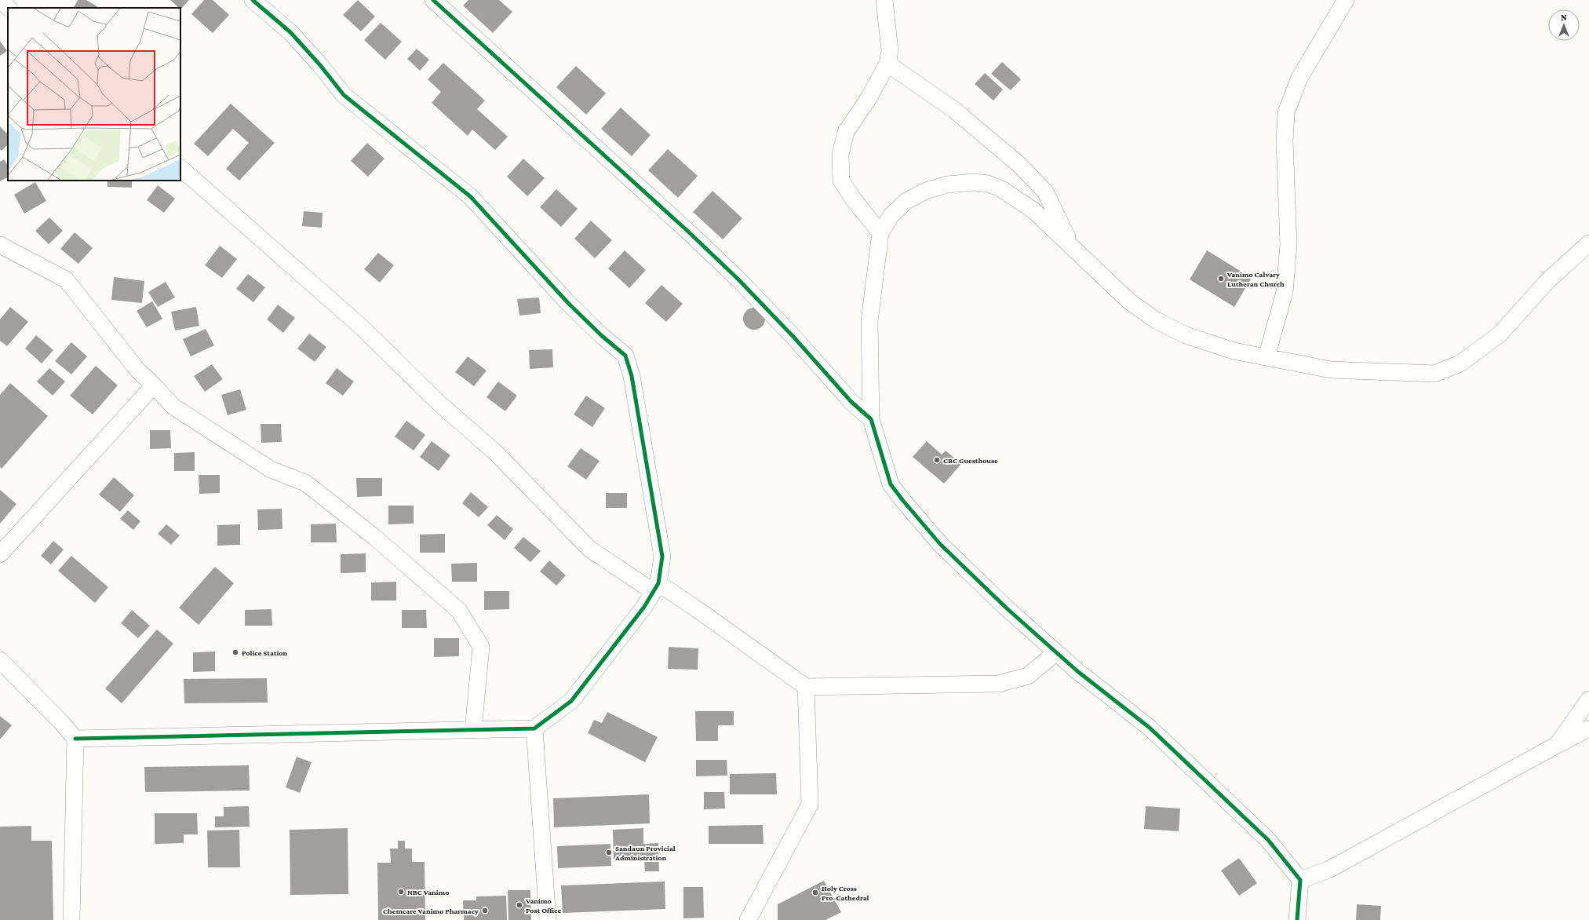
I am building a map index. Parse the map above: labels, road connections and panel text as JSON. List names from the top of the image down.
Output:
{
  "places": [
    "Vanimo Calvary Lutheran Church",
    "CBC Guesthouse",
    "Police Station",
    "Sandaun Provicial Administration",
    "NBC Vanimo",
    "Holy Cross Pro-Cathedral",
    "Vanimo Post Office",
    "Chemcare Vanimo Pharmacy"
  ],
  "north": "top"
}
